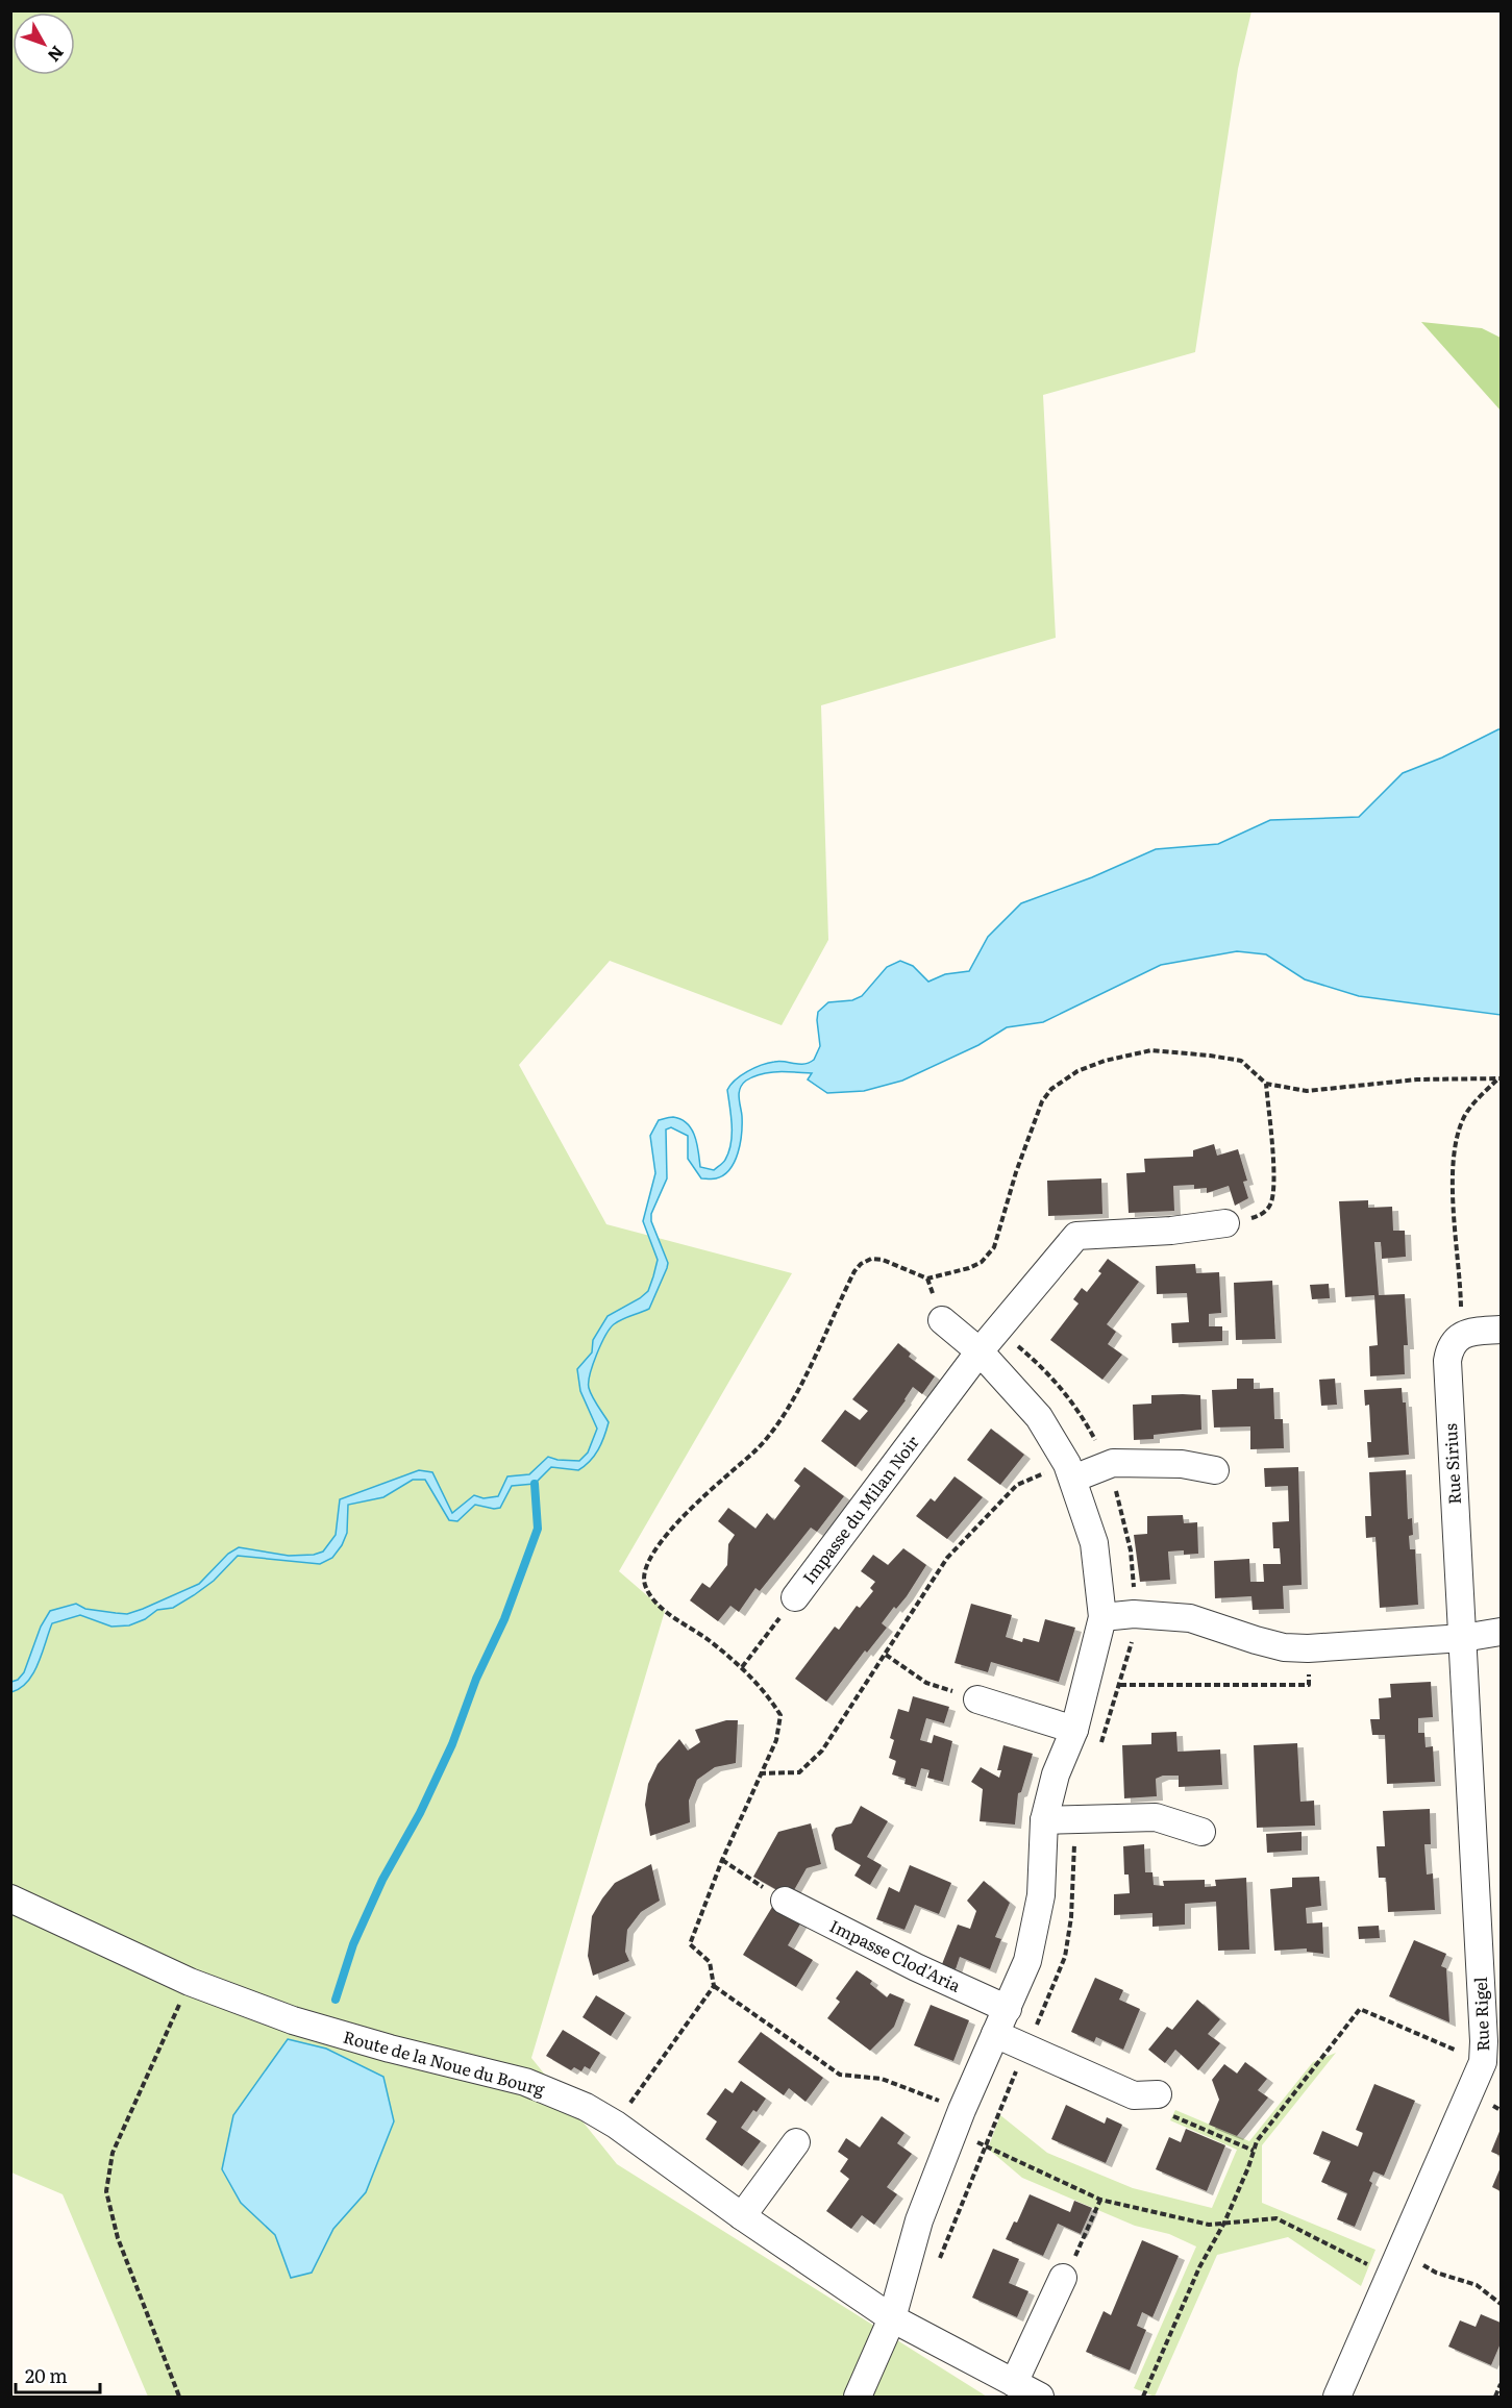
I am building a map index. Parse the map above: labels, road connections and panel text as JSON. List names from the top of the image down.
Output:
{
  "streets": {
    "street": [
      "Rue Sirius",
      "Impasse du Milan Noir",
      "Impasse Clod'Aria",
      "Rue Rigel",
      "Route de la Noue du Bourg"
    ]
  },
  "crossings": [
    ["Rue Sirius", "Rue Rigel"]
  ],
  "scale_bar": "20 m",
  "north": "bottom right"
}
